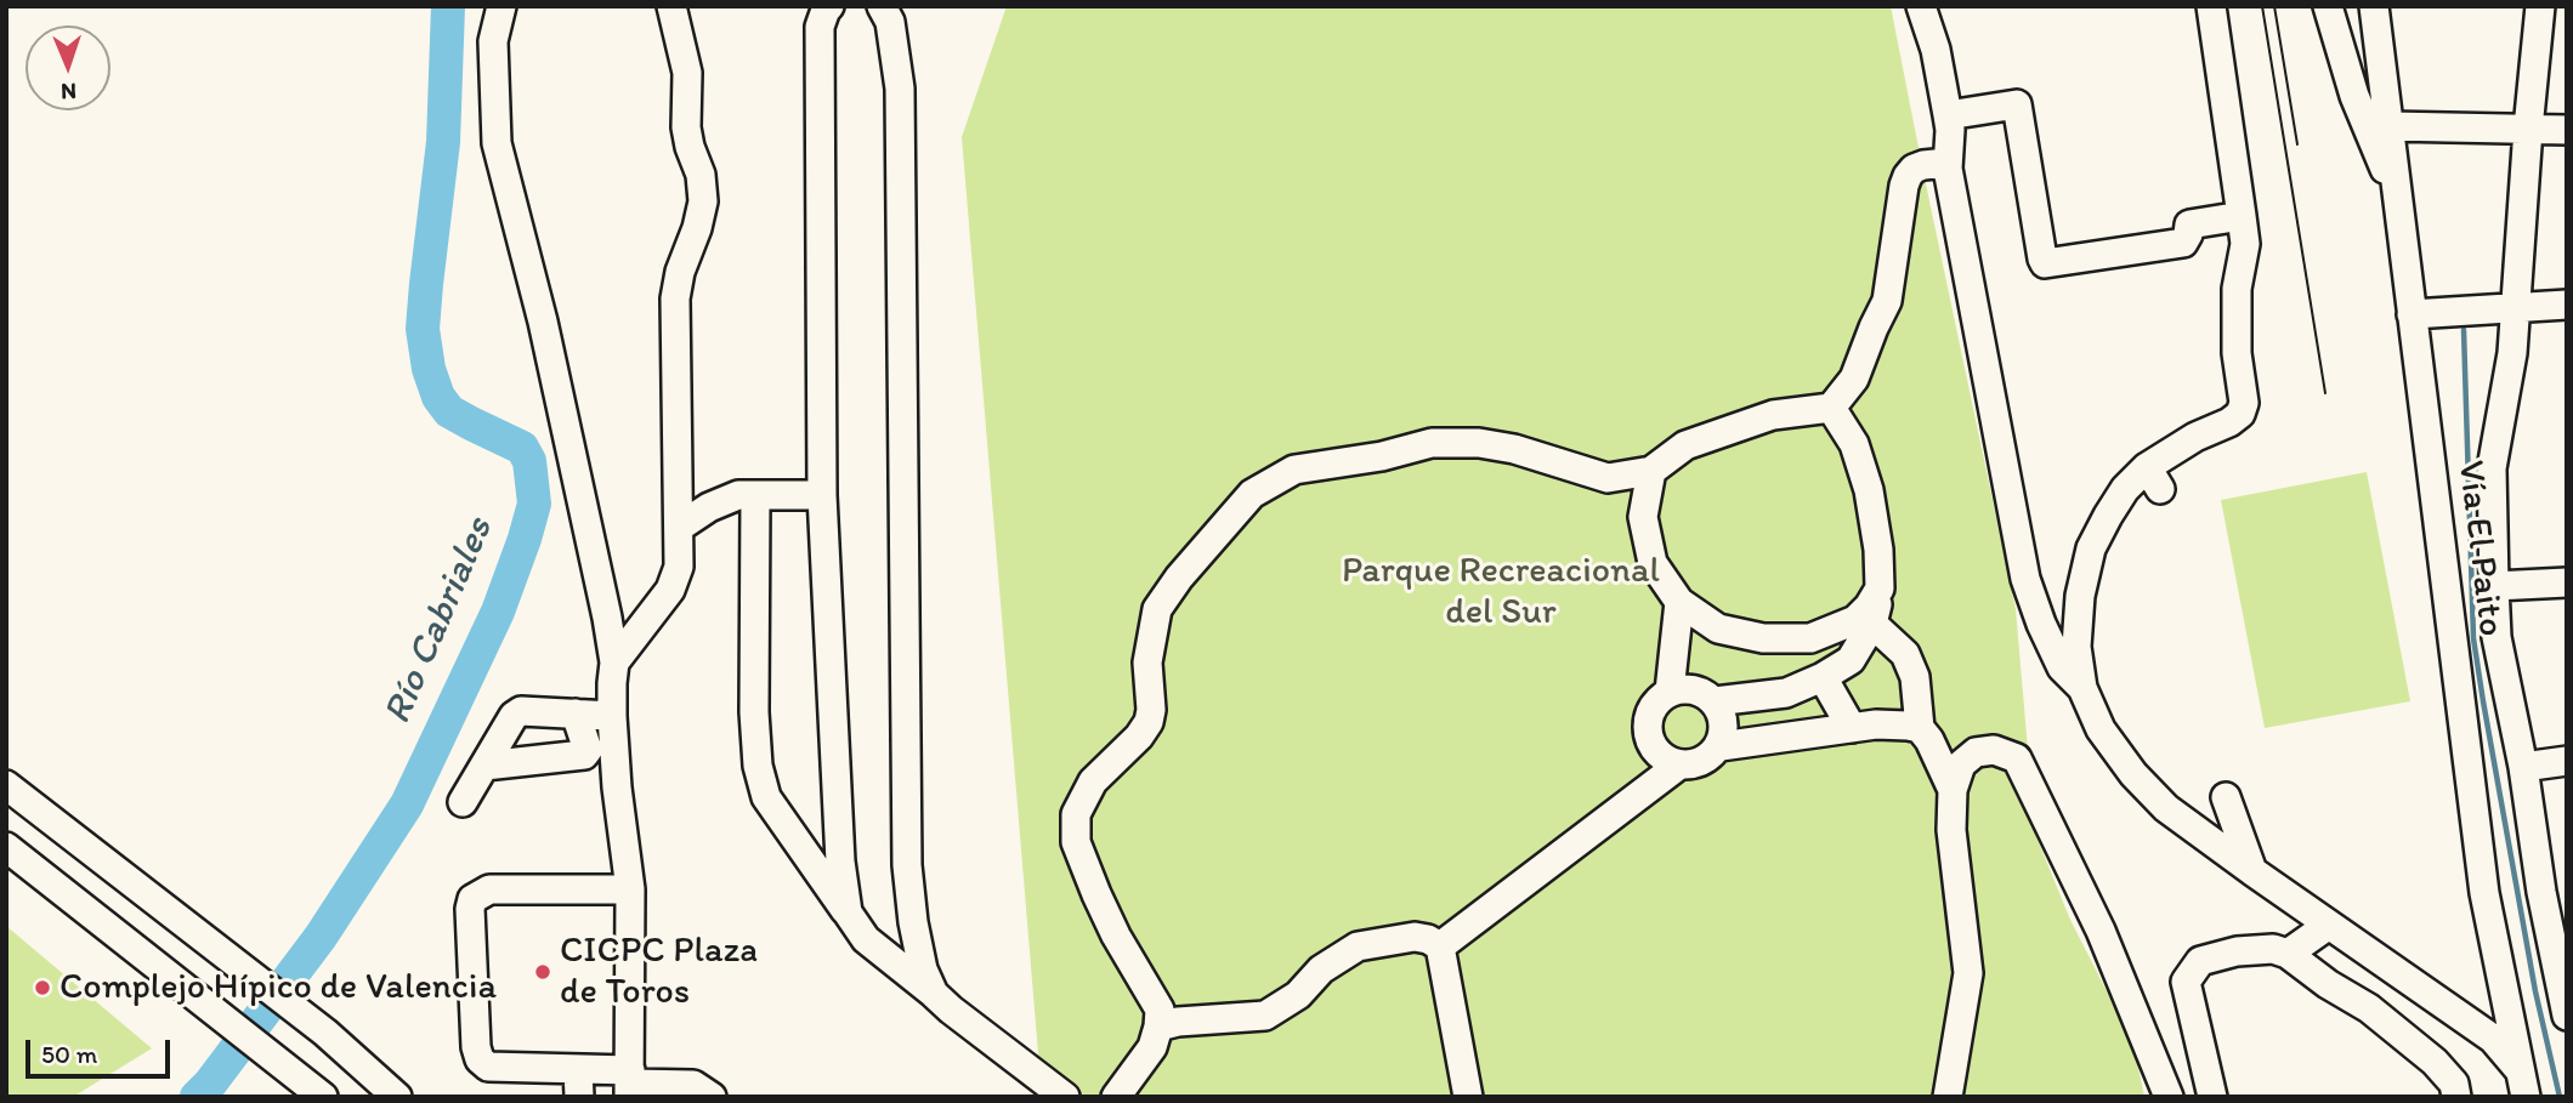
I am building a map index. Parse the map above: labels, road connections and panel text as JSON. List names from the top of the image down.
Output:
{
  "streets": {
    "street": ["Vía El Paito"]
  },
  "water": ["Río Cabriales"],
  "parks": ["Parque Recreacional del Sur"],
  "places": ["CICPC Plaza de Toros", "Complejo Hípico de Valencia"],
  "scale_bar": "50 m",
  "north": "bottom"
}
